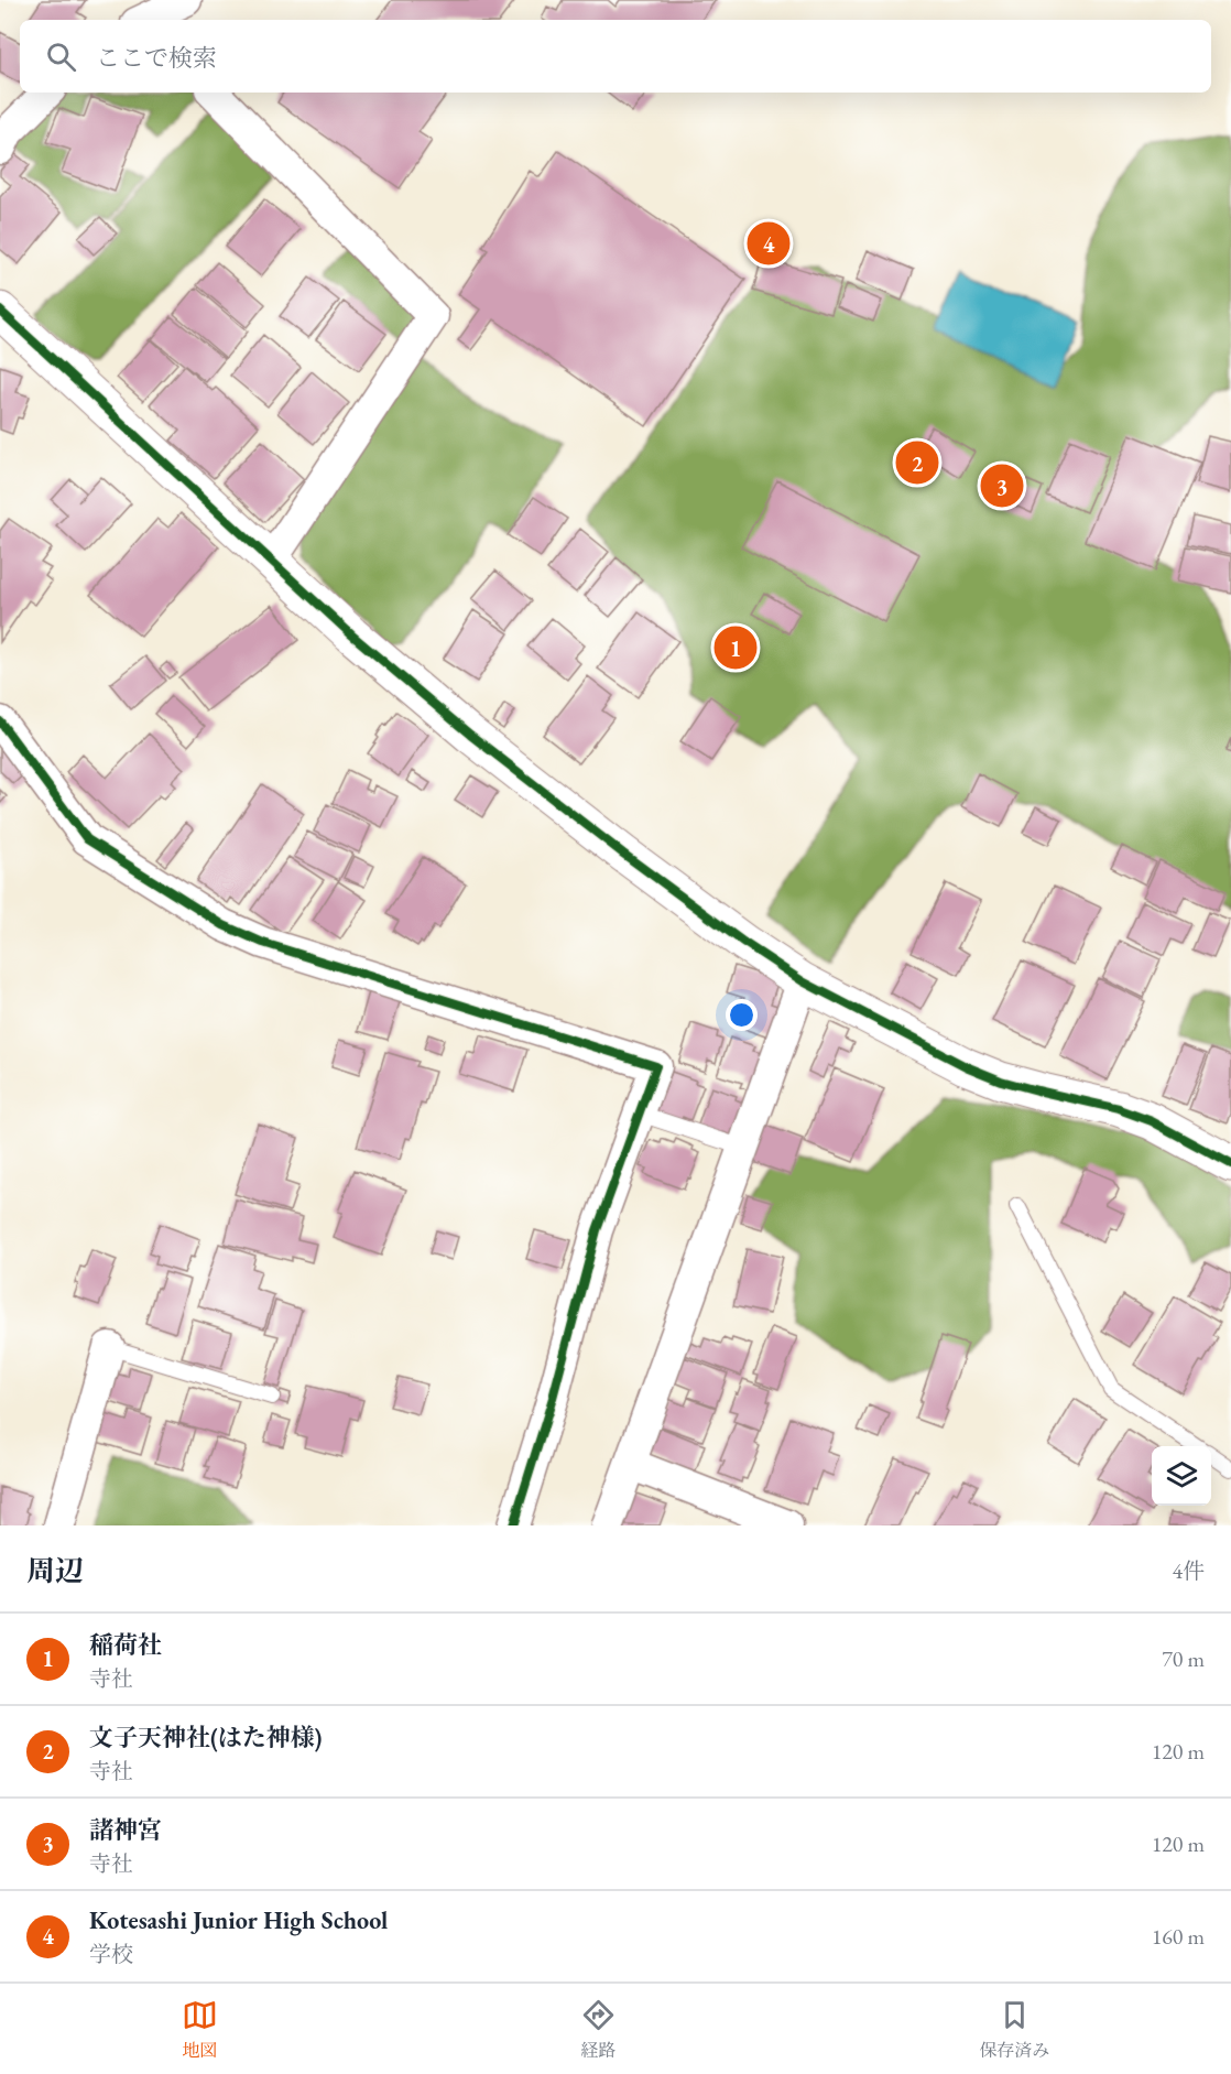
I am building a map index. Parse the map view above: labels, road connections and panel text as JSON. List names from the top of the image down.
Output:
{
  "page": {
    "search": "ここで検索",
    "pins": [
      "4",
      "2",
      "3",
      "1"
    ],
    "heading": ["周辺", "4件"],
    "list": [
      {
        "mark": "1",
        "name": "稲荷社",
        "note": "寺社",
        "value": "70 m"
      },
      {
        "mark": "2",
        "name": "文子天神社(はた神様)",
        "note": "寺社",
        "value": "120 m"
      },
      {
        "mark": "3",
        "name": "諸神宮",
        "note": "寺社",
        "value": "120 m"
      },
      {
        "mark": "4",
        "name": "Kotesashi Junior High School",
        "note": "学校",
        "value": "160 m"
      }
    ],
    "nav": ["地図", "経路", "保存済み"]
  }
}
